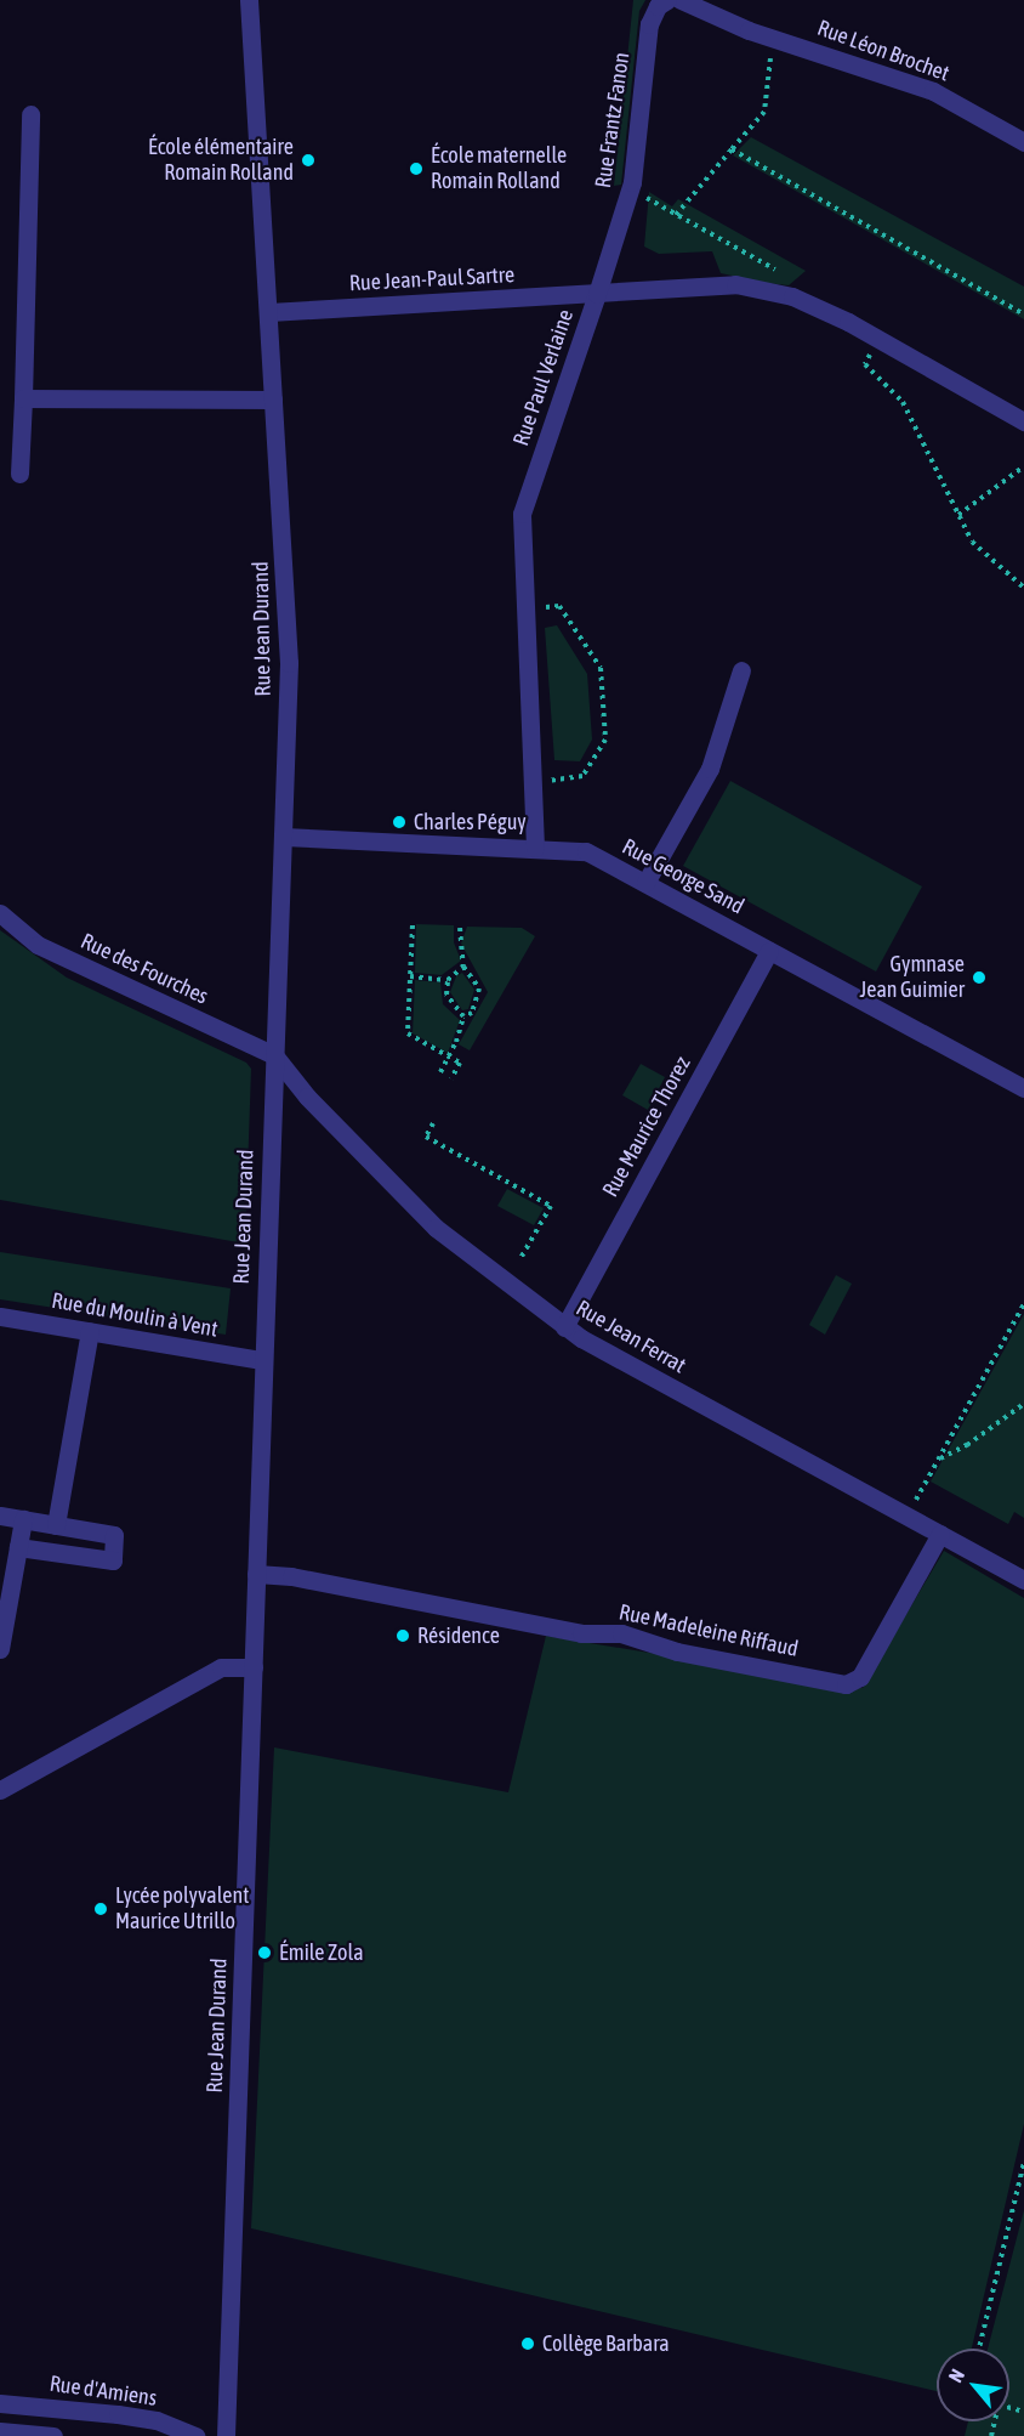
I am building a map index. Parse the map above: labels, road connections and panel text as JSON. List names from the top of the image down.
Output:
{
  "streets": {
    "street": [
      "Rue Léon Brochet",
      "Rue Frantz Fanon",
      "Rue Jean-Paul Sartre",
      "Rue Paul Verlaine",
      "Rue Jean Durand",
      "Rue George Sand",
      "Rue des Fourches",
      "Rue Maurice Thorez",
      "Rue du Moulin à Vent",
      "Rue Jean Ferrat",
      "Rue Madeleine Riffaud",
      "Rue d'Amiens"
    ]
  },
  "crossings": [
    ["Rue Frantz Fanon", "Rue Jean-Paul Sartre"],
    ["Rue Frantz Fanon", "Rue Paul Verlaine"],
    ["Rue Jean-Paul Sartre", "Rue Paul Verlaine"],
    ["Rue Jean-Paul Sartre", "Rue Jean Durand"],
    ["Rue Paul Verlaine", "Rue George Sand"],
    ["Rue Jean Durand", "Rue George Sand"],
    ["Rue Jean Durand", "Rue des Fourches"],
    ["Rue Jean Durand", "Rue du Moulin à Vent"],
    ["Rue Jean Durand", "Rue Jean Ferrat"],
    ["Rue Jean Durand", "Rue Madeleine Riffaud"],
    ["Rue George Sand", "Rue Maurice Thorez"],
    ["Rue des Fourches", "Rue Jean Ferrat"],
    ["Rue Maurice Thorez", "Rue Jean Ferrat"],
    ["Rue Jean Ferrat", "Rue Madeleine Riffaud"]
  ],
  "places": [
    "École élémentaire Romain Rolland",
    "École maternelle Romain Rolland",
    "Charles Péguy",
    "Gymnase Jean Guimier",
    "Résidence",
    "Lycée polyvalent Maurice Utrillo",
    "Émile Zola",
    "Collège Barbara"
  ],
  "north": "top left"
}
